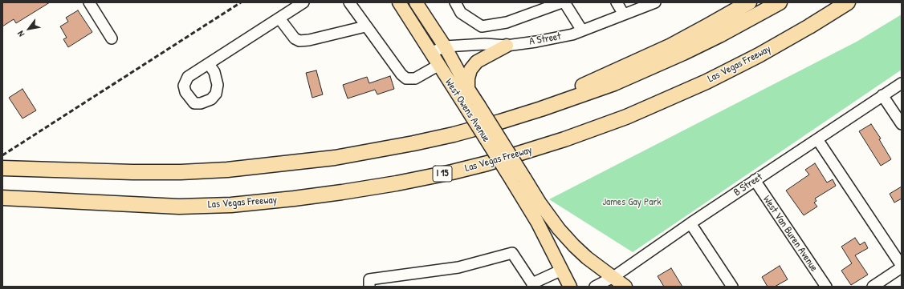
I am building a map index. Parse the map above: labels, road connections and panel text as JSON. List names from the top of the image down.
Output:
{
  "streets": {
    "highway": ["Las Vegas Freeway", "I 15"],
    "main road": ["West Owens Avenue"],
    "street": ["A Street", "B Street", "West Van Buren Avenue"]
  },
  "crossings": [
    ["A Street", "West Owens Avenue"],
    ["West Owens Avenue", "B Street"],
    ["B Street", "West Van Buren Avenue"]
  ],
  "parks": ["James Gay Park"],
  "north": "bottom left"
}
